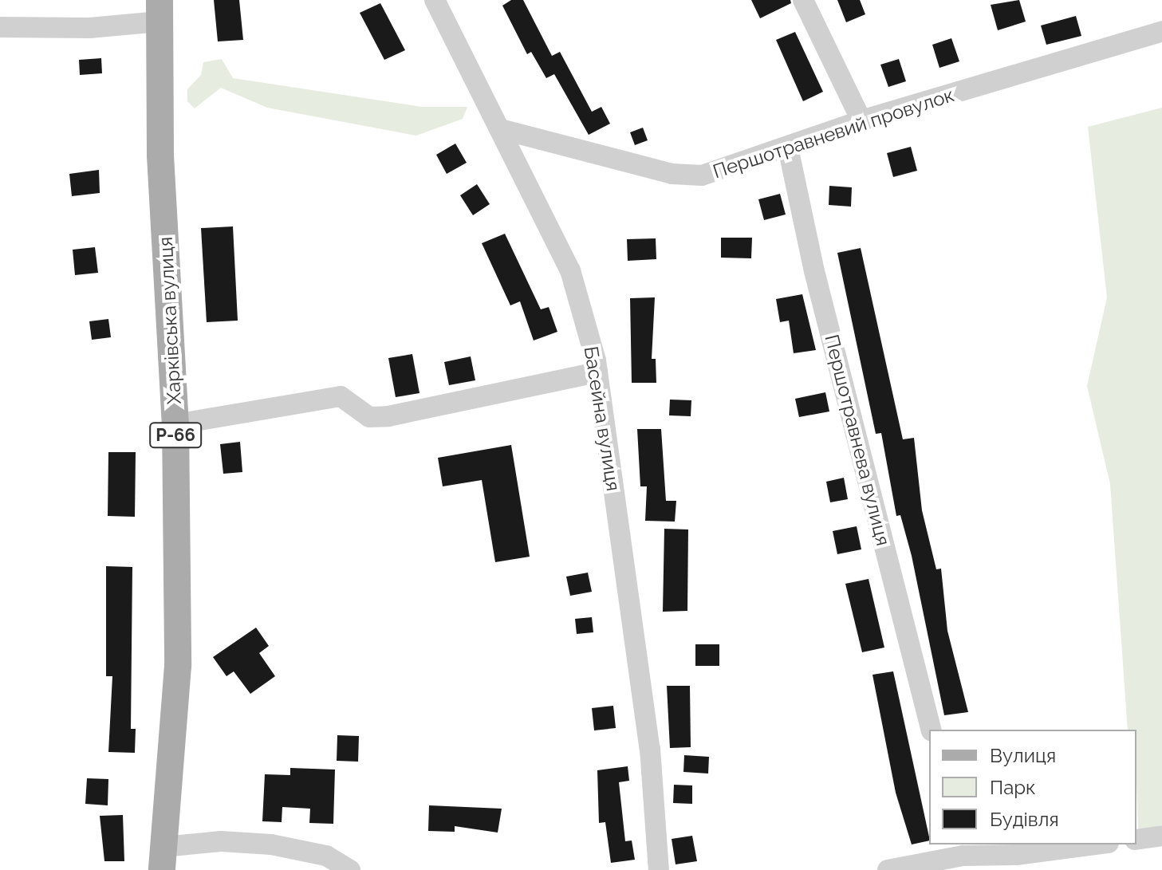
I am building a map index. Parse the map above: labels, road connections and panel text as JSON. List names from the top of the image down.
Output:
{
  "streets": {
    "main road": ["Харківська вулиця", "Р-66"],
    "street": ["Першотравневий провулок", "Басейна вулиця", "Першотравнева вулиця"]
  },
  "crossings": [
    ["Першотравневий провулок", "Басейна вулиця"],
    ["Першотравневий провулок", "Першотравнева вулиця"]
  ],
  "legend": ["Вулиця", "Парк", "Будівля"]
}
